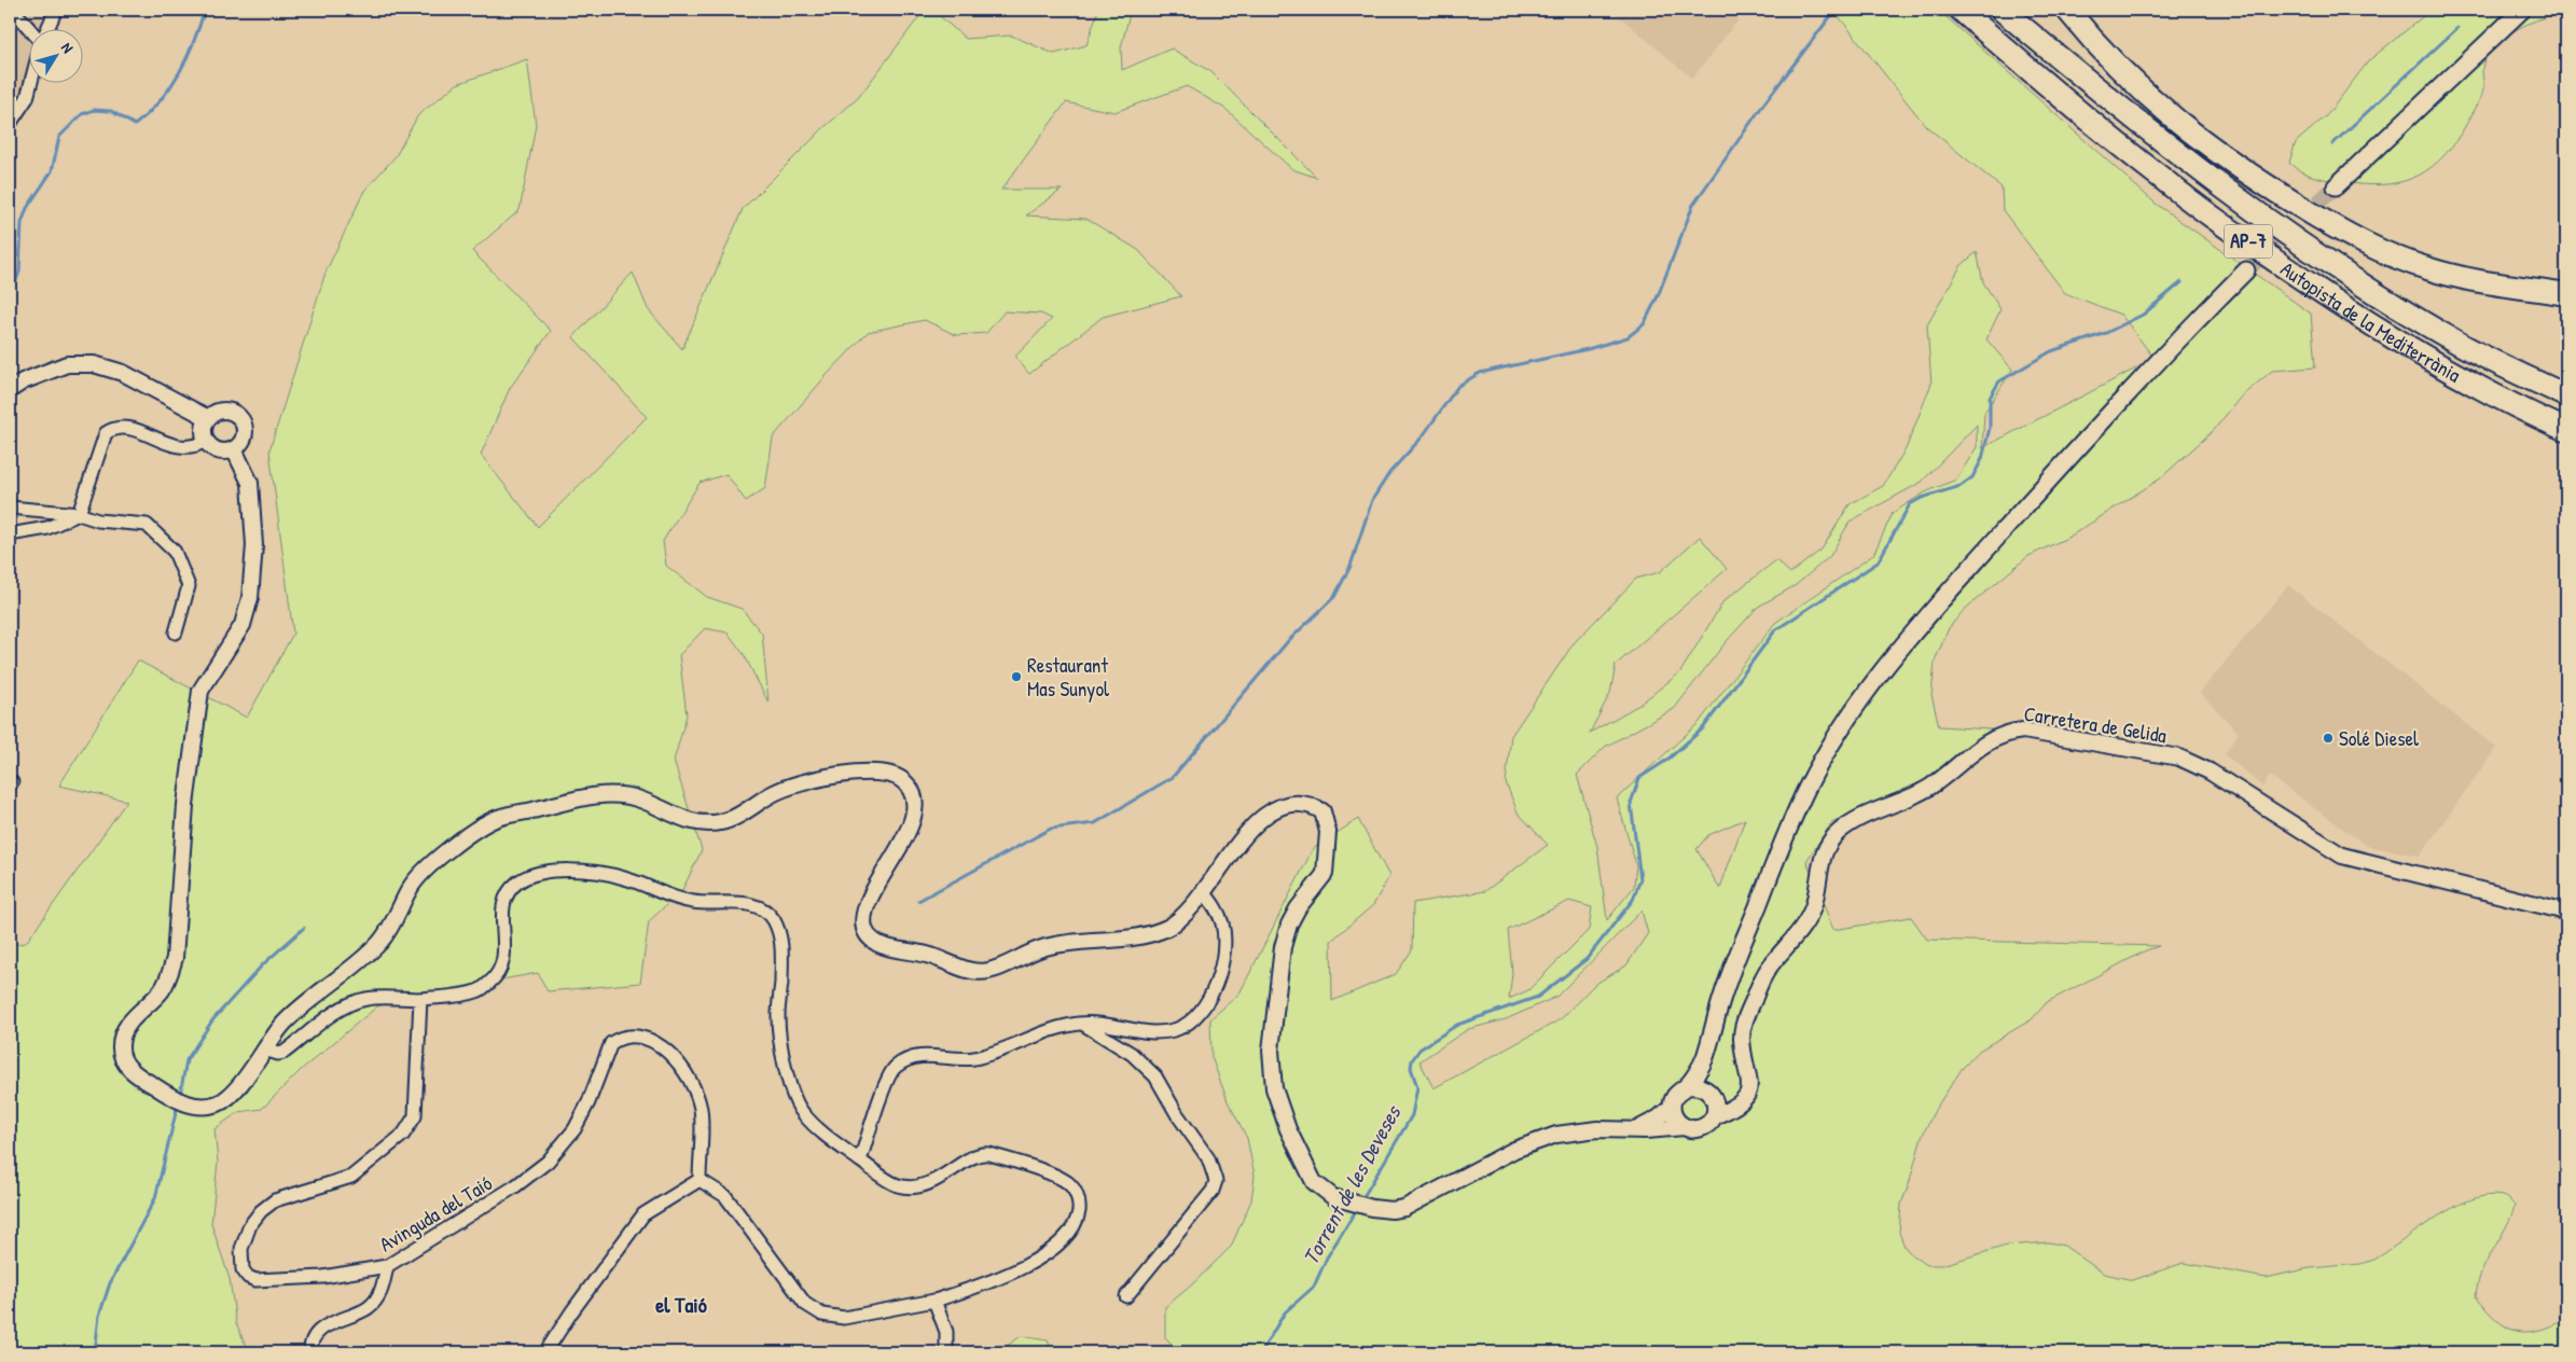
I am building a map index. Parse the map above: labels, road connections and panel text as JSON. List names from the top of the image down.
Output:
{
  "streets": {
    "highway": ["AP-7", "Autopista de la Mediterrània"],
    "street": ["Carretera de Gelida", "Avinguda del Taió"]
  },
  "districts": ["el Taió"],
  "water": ["Torrent de les Deveses"],
  "places": ["Restaurant Mas Sunyol", "Solé Diesel"],
  "north": "top right"
}
